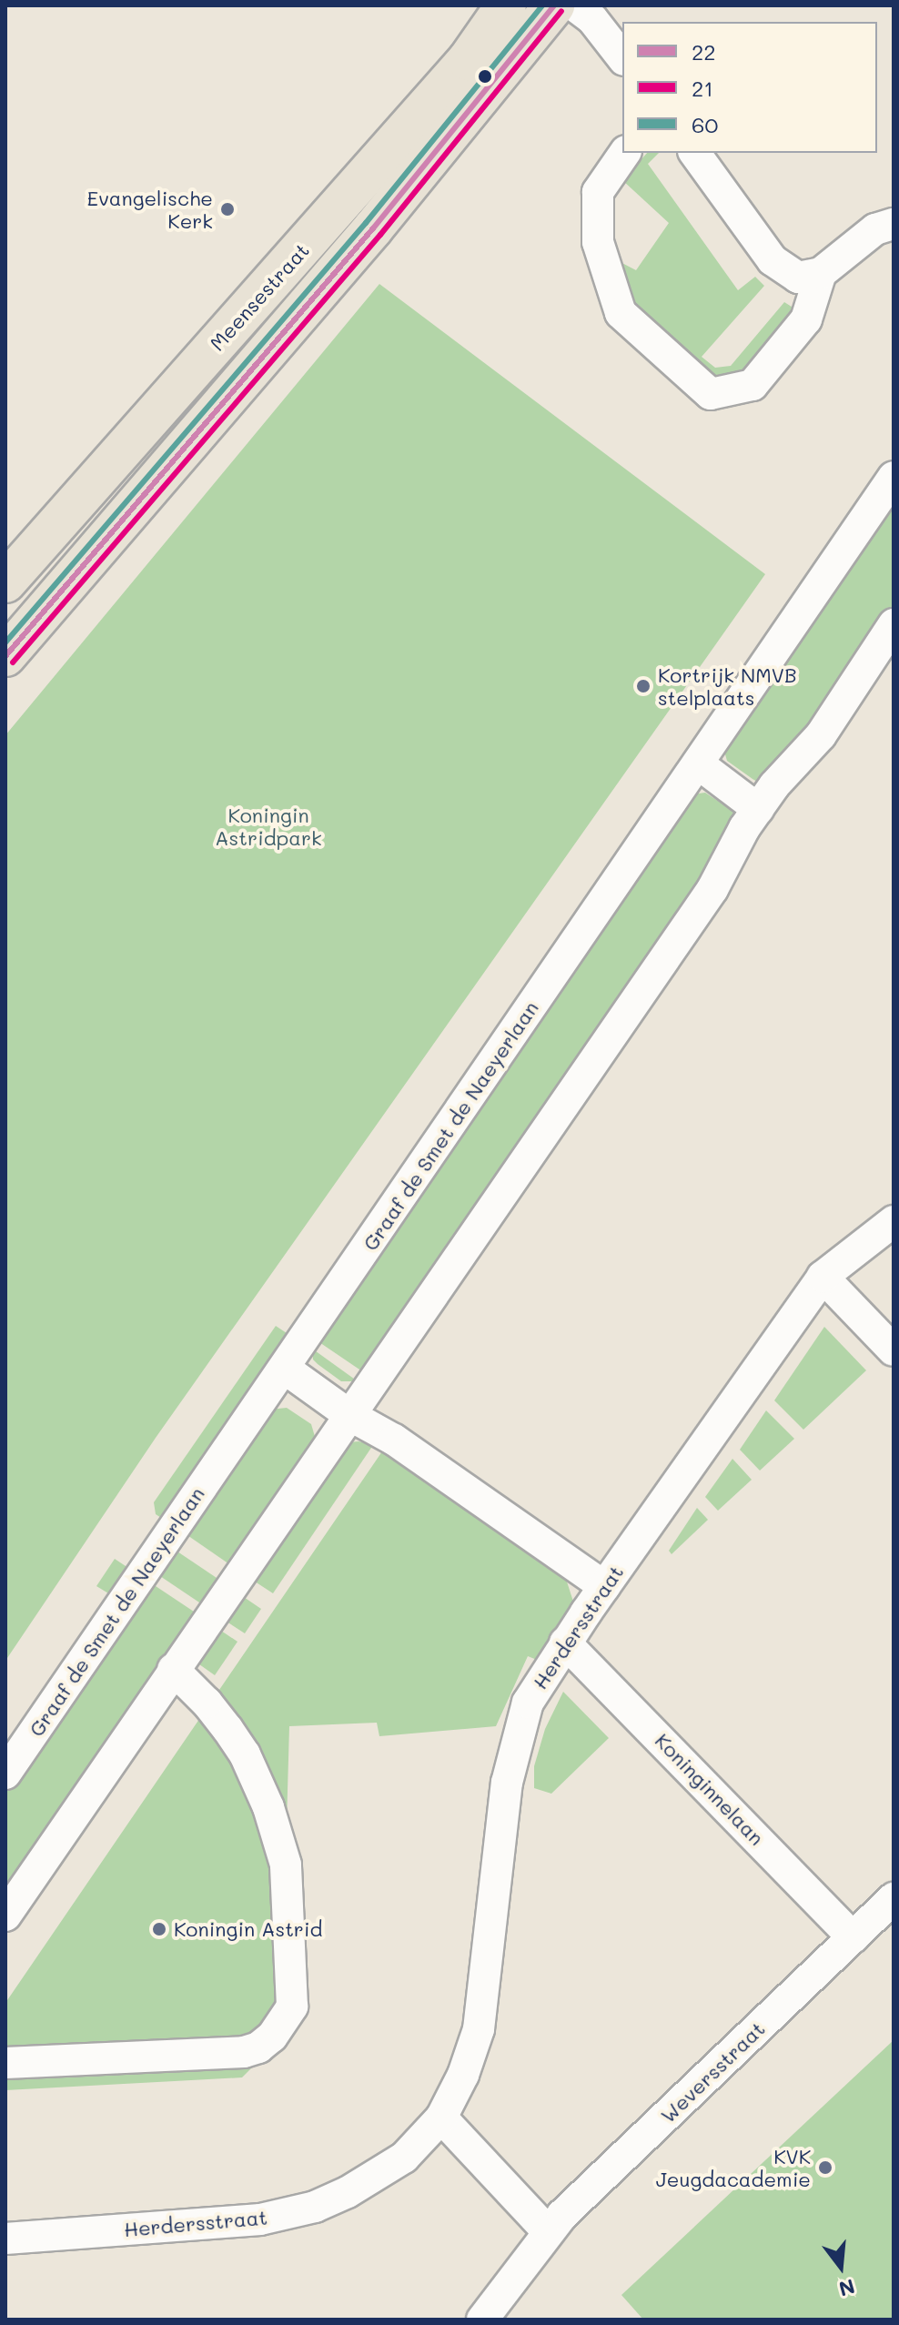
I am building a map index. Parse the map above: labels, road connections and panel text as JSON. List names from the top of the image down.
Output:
{
  "streets": {
    "main road": ["Meensestraat"],
    "street": [
      "Graaf de Smet de Naeyerlaan",
      "Herdersstraat",
      "Koninginnelaan",
      "Weversstraat"
    ]
  },
  "crossings": [
    ["Herdersstraat", "Koninginnelaan"],
    ["Koninginnelaan", "Weversstraat"]
  ],
  "parks": ["Koningin Astridpark"],
  "places": [
    "Evangelische Kerk",
    "Kortrijk NMVB stelplaats",
    "Koningin Astrid",
    "KVK Jeugdacademie"
  ],
  "lines": ["transit line 22", "transit line 60", "transit line 21"],
  "legend": ["22", "21", "60"],
  "north": "bottom"
}
